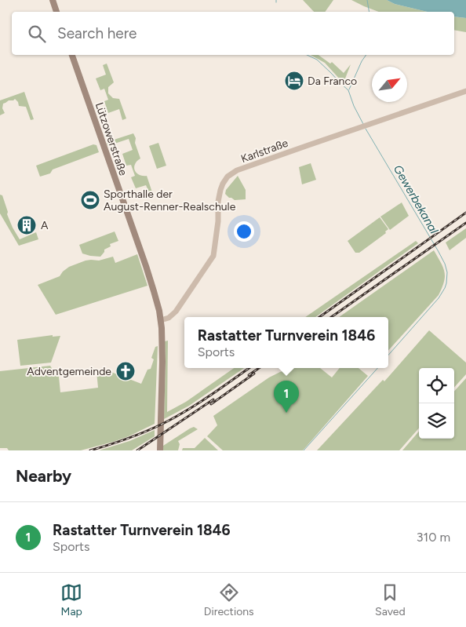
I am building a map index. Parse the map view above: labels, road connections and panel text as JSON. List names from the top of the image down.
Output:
{
  "streets": {
    "main road": ["Lützowerstraße"],
    "street": ["Karlstraße"]
  },
  "crossings": [
    ["Lützowerstraße", "Karlstraße"]
  ],
  "water": ["Gewerbekanal"],
  "places": {
    "hotel": ["Da Franco"],
    "sports": ["Sporthalle der August-Renner-Realschule"],
    "building": ["A"],
    "church": ["Adventgemeinde"]
  },
  "north": "top right",
  "page": {
    "search": "Search here",
    "popup": ["Rastatter Turnverein 1846", "Sports"],
    "pins": "1",
    "heading": "Nearby",
    "list": [
      {
        "mark": "1",
        "name": "Rastatter Turnverein 1846",
        "note": "Sports",
        "value": "310 m"
      }
    ],
    "nav": ["Map", "Directions", "Saved"]
  }
}
